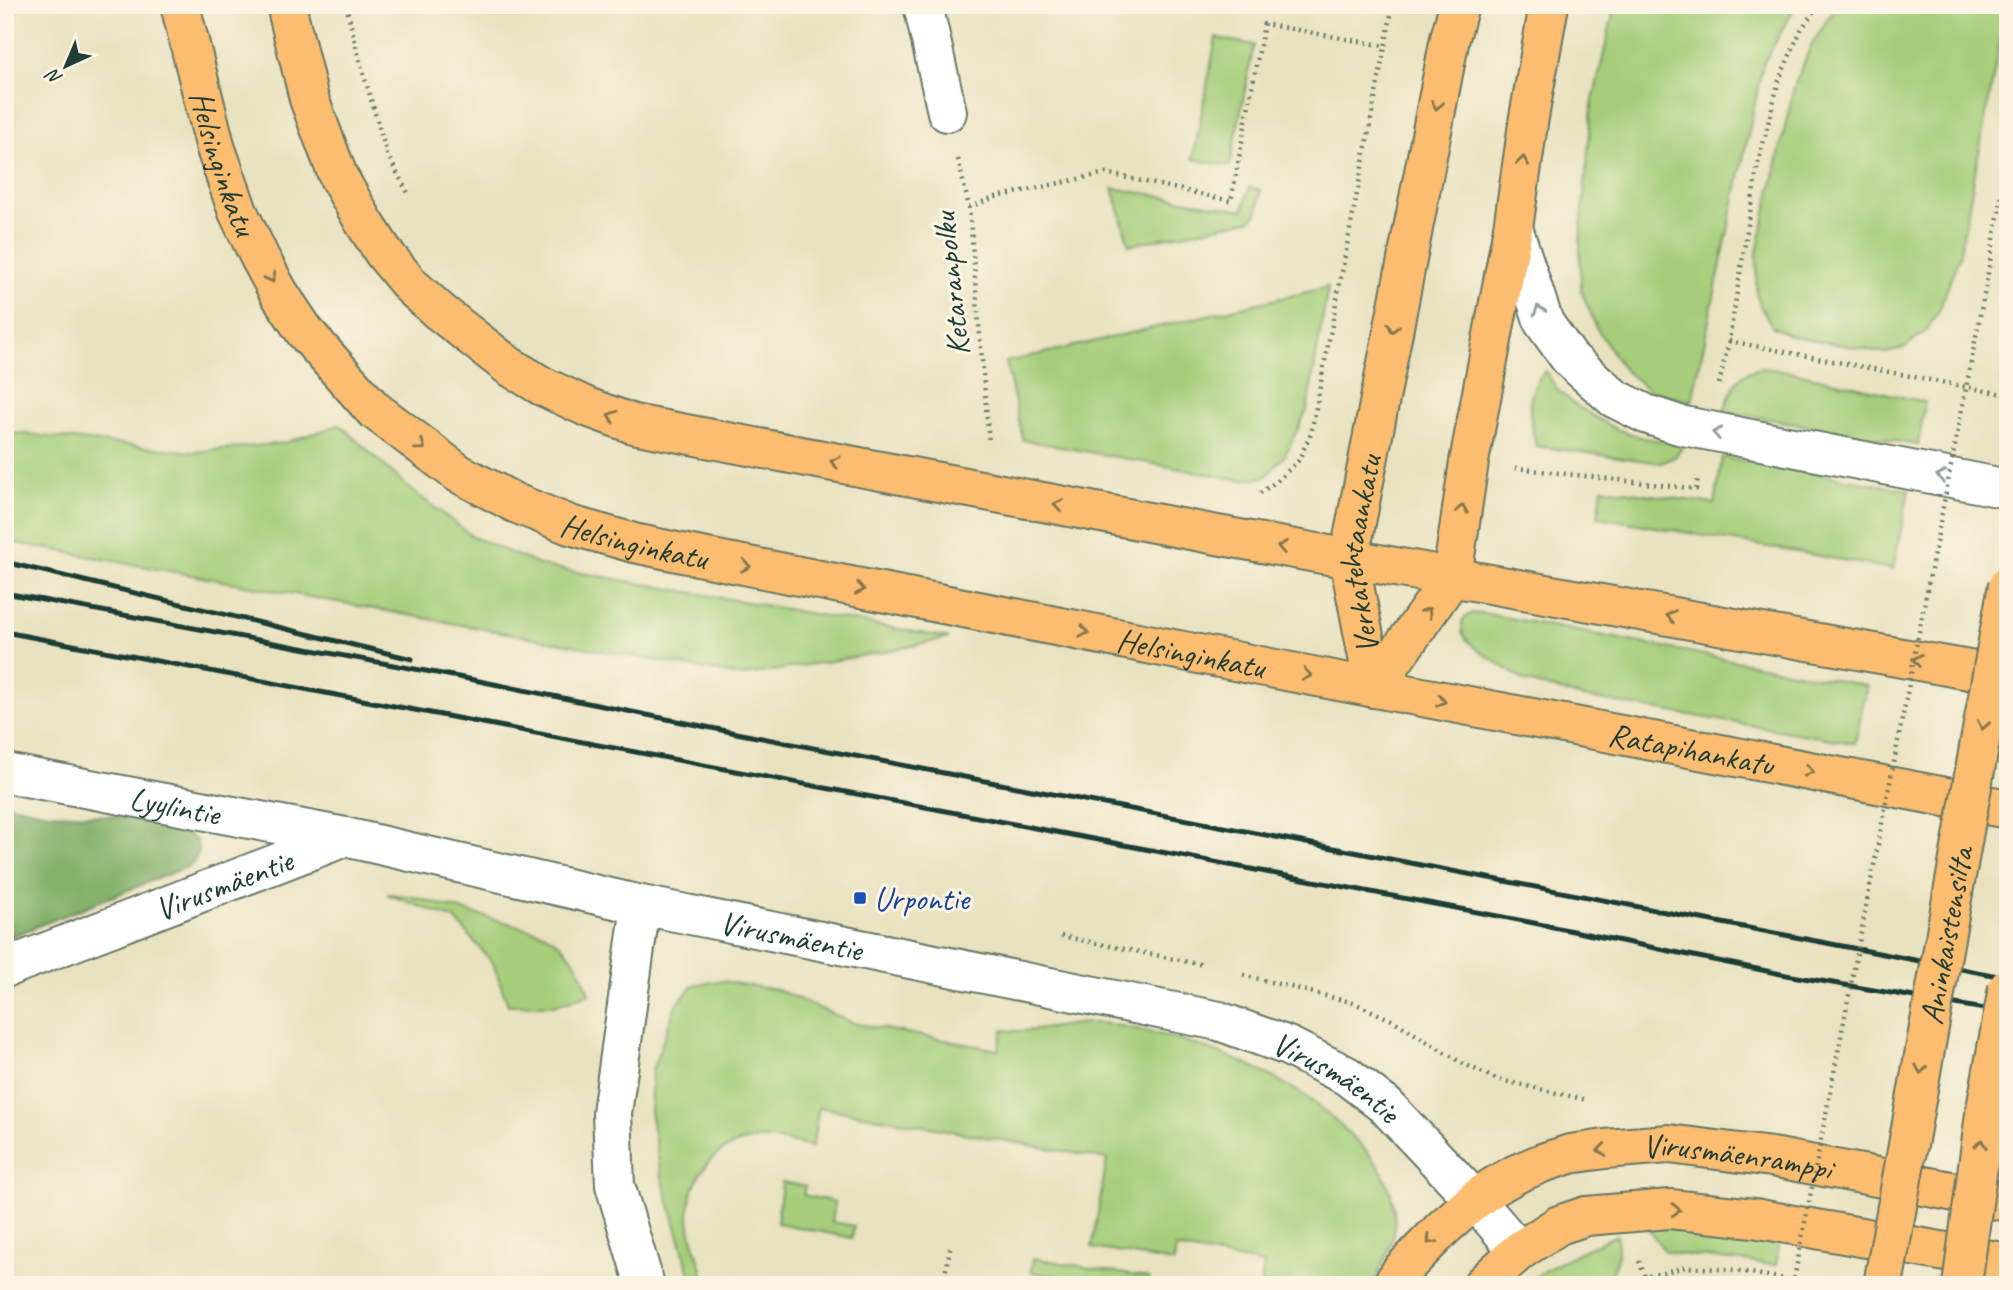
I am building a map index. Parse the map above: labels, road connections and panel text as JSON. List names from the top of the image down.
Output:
{
  "streets": {
    "main road": [
      "Helsinginkatu",
      "Verkatehtaankatu",
      "Ratapihankatu",
      "Aninkaistensilta",
      "Virusmäenramppi"
    ],
    "street": ["Lyylintie", "Virusmäentie"],
    "path": ["Ketaranpolku"]
  },
  "crossings": [
    ["Helsinginkatu", "Verkatehtaankatu"],
    ["Helsinginkatu", "Ratapihankatu"],
    ["Verkatehtaankatu", "Ratapihankatu"],
    ["Lyylintie", "Virusmäentie"],
    ["Virusmäentie", "Virusmäenramppi"]
  ],
  "places": {
    "transit": ["Urpontie"]
  },
  "north": "bottom left"
}
